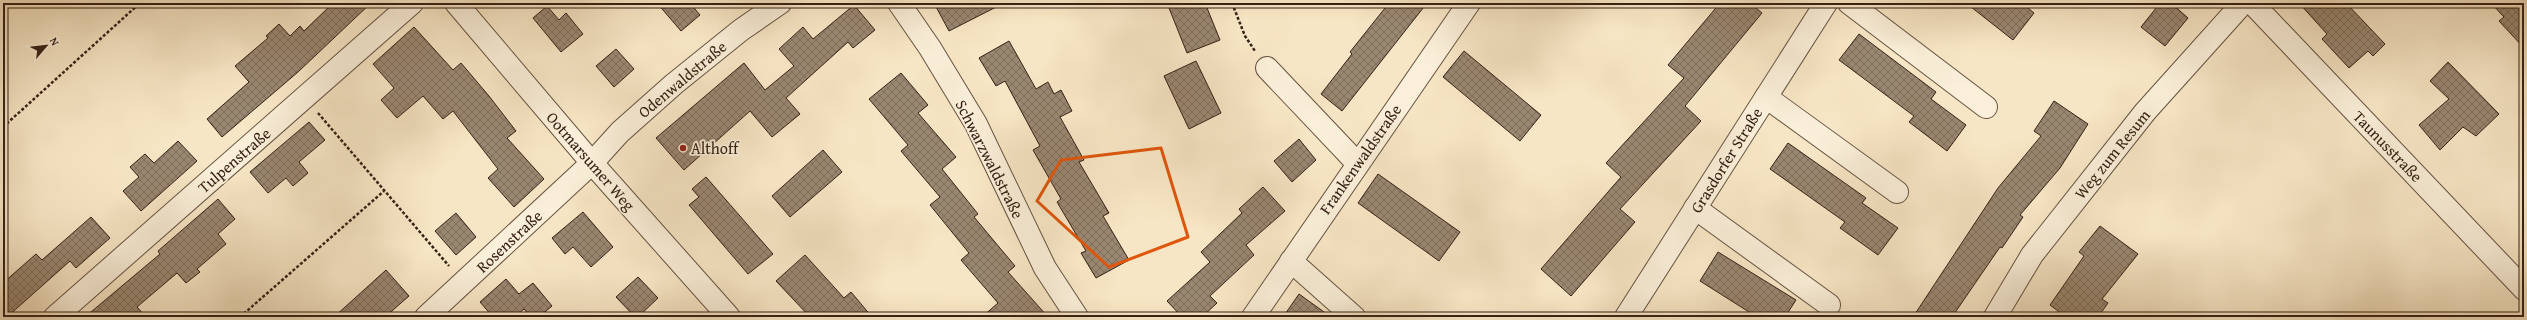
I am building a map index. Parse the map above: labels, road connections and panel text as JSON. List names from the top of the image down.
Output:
{
  "streets": {
    "street": [
      "Odenwaldstraße",
      "Taunusstraße",
      "Weg zum Resum",
      "Schwarzwaldstraße",
      "Frankenwaldstraße",
      "Tulpenstraße",
      "Grasdorfer Straße",
      "Ootmarsumer Weg",
      "Rosenstraße"
    ]
  },
  "crossings": [
    ["Odenwaldstraße", "Ootmarsumer Weg"],
    ["Odenwaldstraße", "Rosenstraße"],
    ["Ootmarsumer Weg", "Rosenstraße"]
  ],
  "places": ["Althoff"],
  "north": "top right"
}
